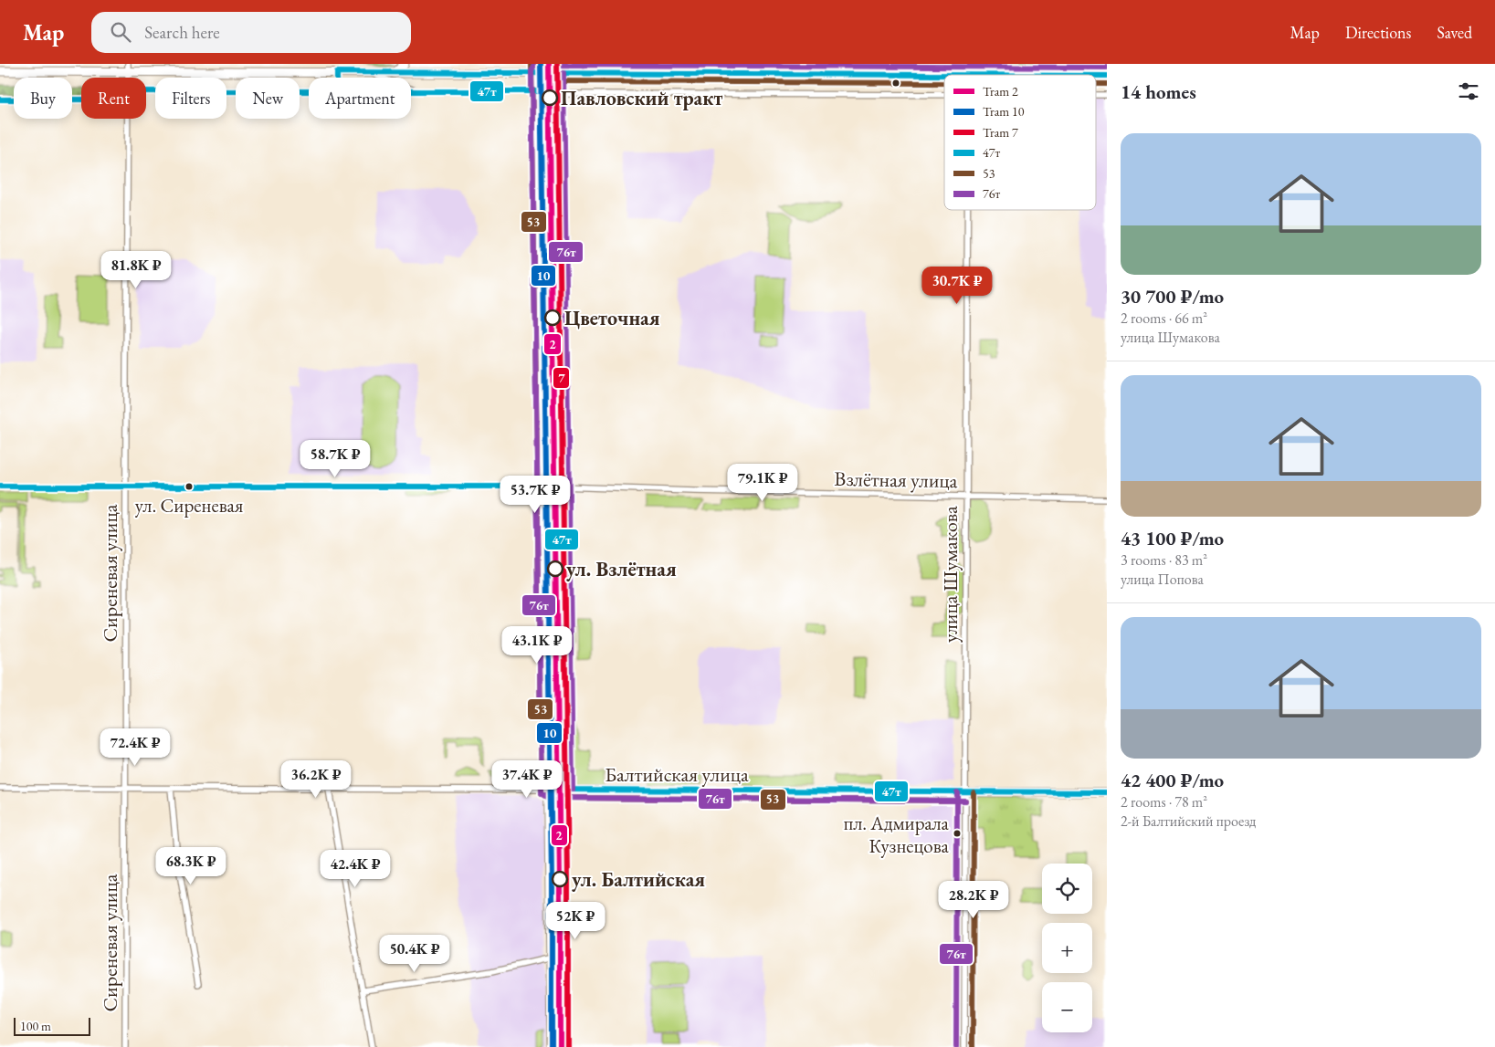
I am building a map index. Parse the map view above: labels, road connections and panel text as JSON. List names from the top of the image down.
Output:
{
  "streets": {
    "main road": ["Балтийская улица"],
    "street": ["Взлётная улица", "Сиреневая улица", "улица Шумакова"]
  },
  "crossings": [
    ["Взлётная улица", "Сиреневая улица"],
    ["Взлётная улица", "улица Шумакова"],
    ["Сиреневая улица", "Балтийская улица"],
    ["улица Шумакова", "Балтийская улица"]
  ],
  "places": [
    "Павловский тракт",
    "Цветочная",
    "ул. Сиреневая",
    "ул. Взлётная",
    "пл. Адмирала Кузнецова",
    "ул. Балтийская"
  ],
  "lines": [
    "tram line 2",
    "tram line 10",
    "tram line 7",
    "transit line 53",
    "transit line 76т",
    "transit line 47т"
  ],
  "legend": [
    "Tram 2",
    "Tram 10",
    "Tram 7",
    "47т",
    "53",
    "76т"
  ],
  "scale_bar": "100 m",
  "page": {
    "header": "Map",
    "search": "Search here",
    "nav": ["Map", "Directions", "Saved"],
    "heading": "14 homes",
    "chip": [
      "Buy",
      "Rent",
      "Filters",
      "New",
      "Apartment"
    ],
    "list": [
      {
        "name": "30 700 ₽/mo",
        "note": "2 rooms · 66 m² · улица Шумакова"
      },
      {
        "name": "43 100 ₽/mo",
        "note": "3 rooms · 83 m² · улица Попова"
      },
      {
        "name": "42 400 ₽/mo",
        "note": "2 rooms · 78 m² · 2-й Балтийский проезд"
      }
    ],
    "price": [
      "81.8K ₽",
      "30.7K ₽",
      "58.7K ₽",
      "79.1K ₽",
      "53.7K ₽",
      "43.1K ₽",
      "72.4K ₽",
      "36.2K ₽",
      "37.4K ₽",
      "68.3K ₽",
      "42.4K ₽",
      "28.2K ₽",
      "52K ₽",
      "50.4K ₽"
    ],
    "map_buttons": ["+", "−"],
    "scale": "100 m"
  }
}
